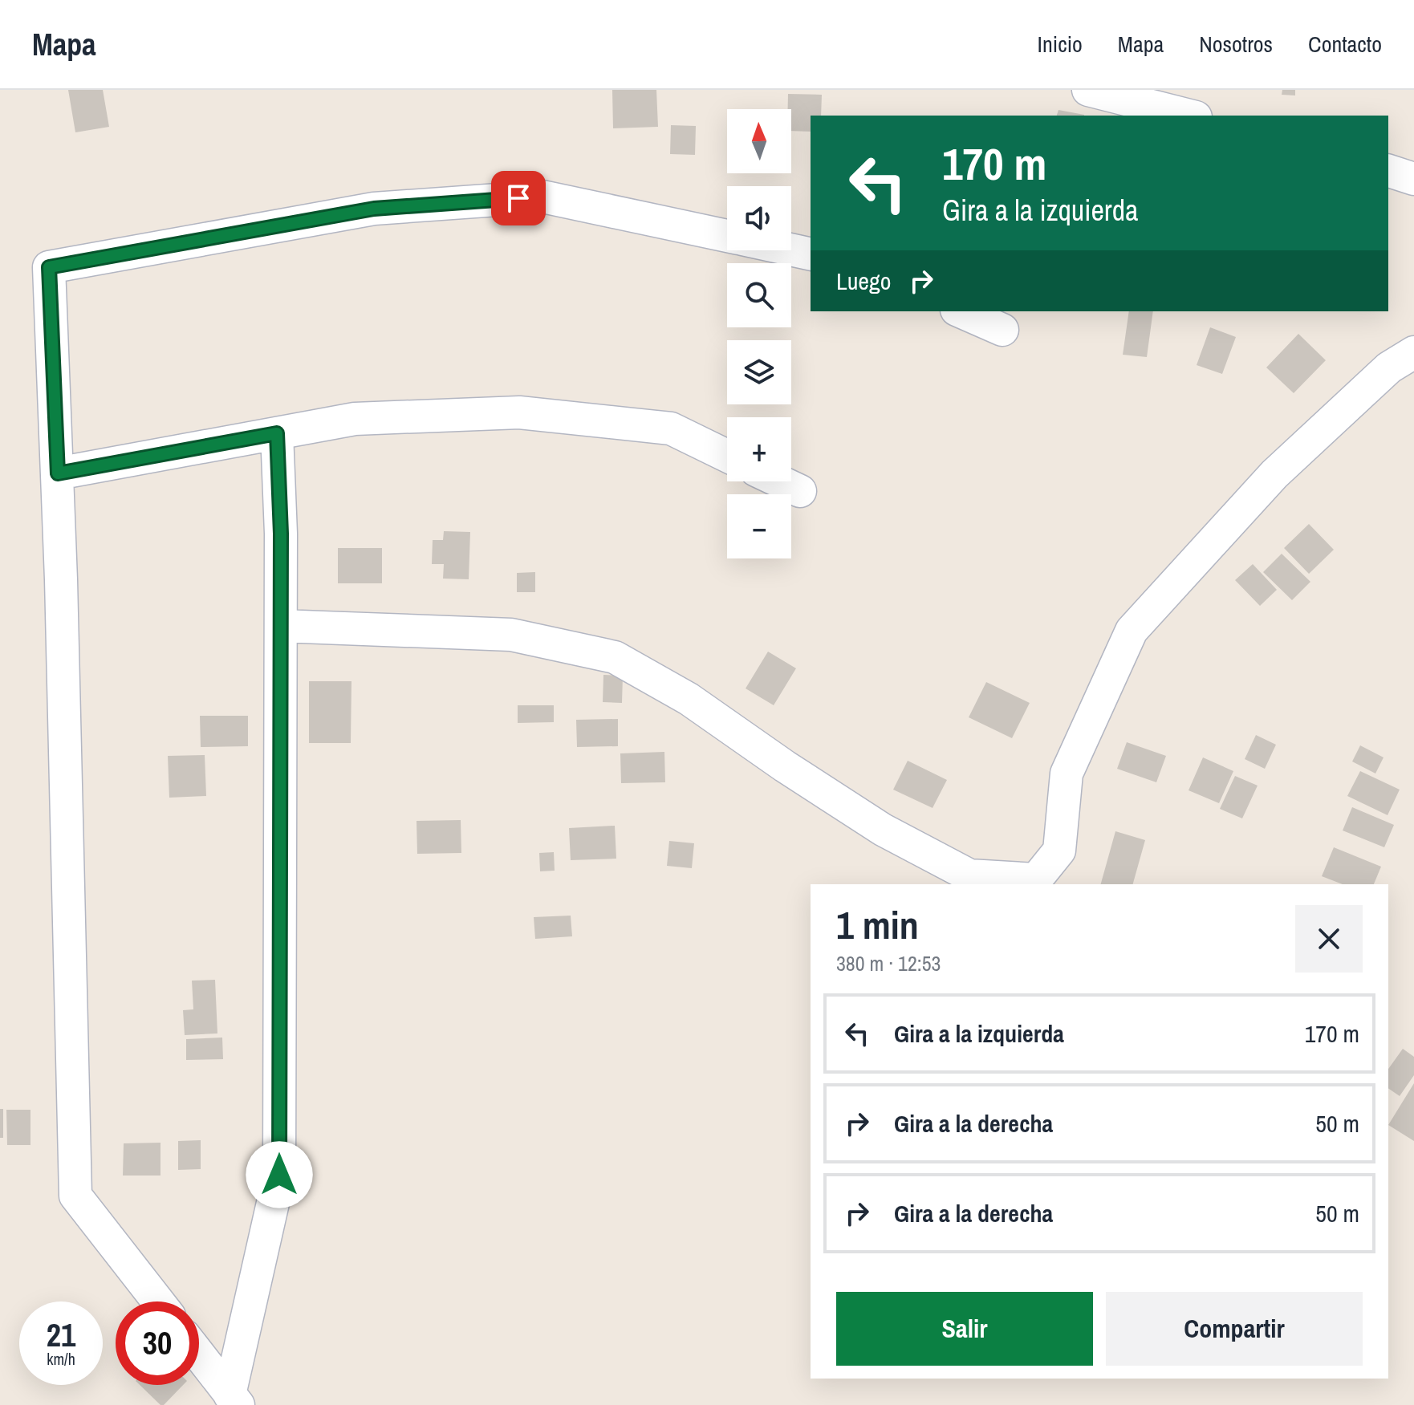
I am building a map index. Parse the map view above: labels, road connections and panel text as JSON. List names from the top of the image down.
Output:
{
  "north": "top",
  "page": {
    "header": "Mapa",
    "nav": [
      "Inicio",
      "Mapa",
      "Nosotros",
      "Contacto"
    ],
    "map_buttons": ["+", "−"],
    "turn": ["170 m", "Gira a la izquierda"],
    "then": "Luego",
    "heading": ["1 min", "380 m · 12:53"],
    "list": [
      {
        "name": "Gira a la izquierda",
        "value": "170 m"
      },
      {
        "name": "Gira a la derecha",
        "value": "50 m"
      },
      {
        "name": "Gira a la derecha",
        "value": "50 m"
      }
    ],
    "buttons": ["Salir", "Compartir"],
    "speed": "21 km/h",
    "limit": "30"
  }
}
